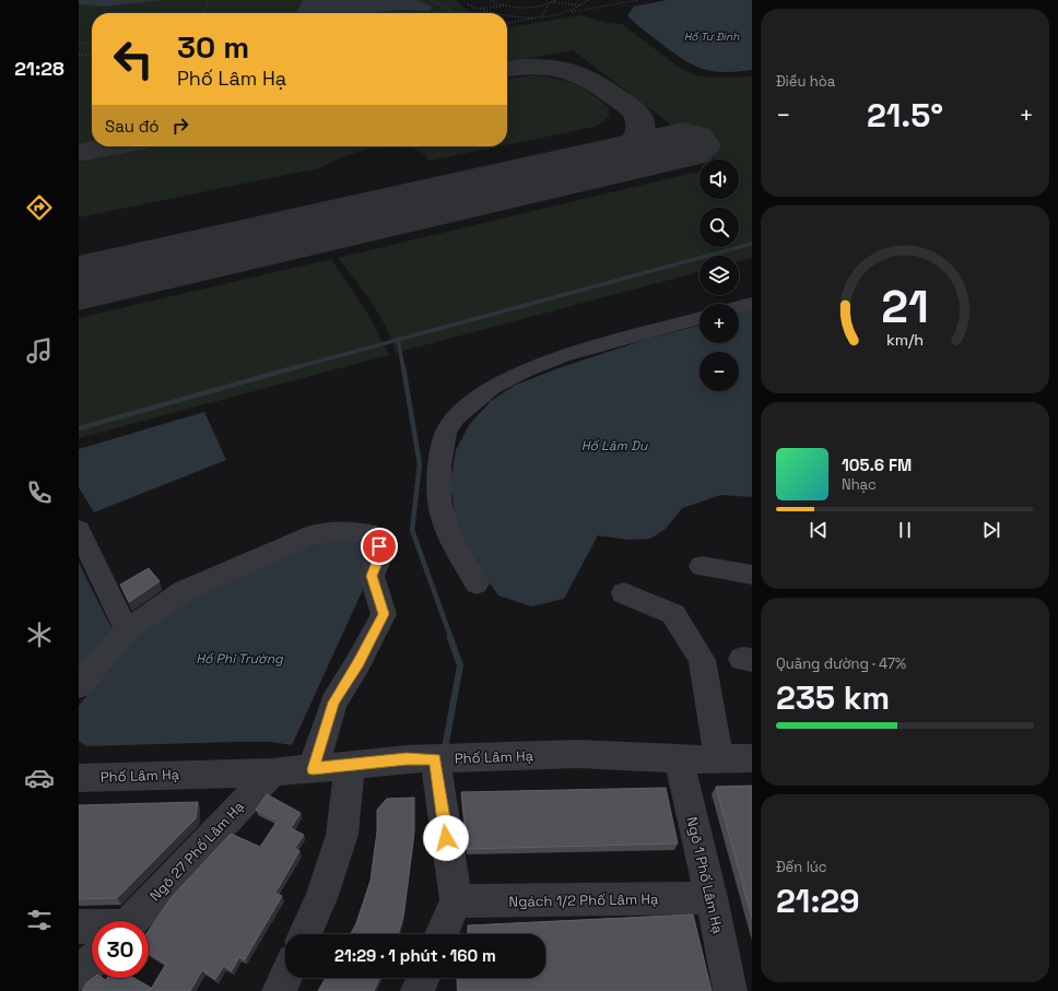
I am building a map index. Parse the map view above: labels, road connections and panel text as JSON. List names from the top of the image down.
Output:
{
  "streets": {
    "street": [
      "Phố Lâm Hạ",
      "Ngõ 27 Phố Lâm Hạ",
      "Ngõ 1 Phố Lâm Hạ",
      "Ngách 1/2 Phố Lâm Hạ"
    ]
  },
  "crossings": [
    ["Phố Lâm Hạ", "Ngõ 27 Phố Lâm Hạ"],
    ["Phố Lâm Hạ", "Ngõ 1 Phố Lâm Hạ"],
    ["Ngõ 1 Phố Lâm Hạ", "Ngách 1/2 Phố Lâm Hạ"]
  ],
  "water": ["Hồ Tư Đình", "Hồ Lâm Du", "Hồ Phi Trường"],
  "page": {
    "tabs": "21:28",
    "tile": [
      "Điều hòa",
      ["Quãng đường · 47%", "235 km"],
      ["Đến lúc", "21:29"]
    ],
    "turn": ["30 m", "Phố Lâm Hạ"],
    "heat": ["−", "21.5°", "+"],
    "then": "Sau đó",
    "map_buttons": ["+", "−"],
    "song": ["105.6 FM", "Nhạc"],
    "limit": "30",
    "trip": "21:29 · 1 phút · 160 m",
    "gauge": ["21", "km/h"]
  }
}
